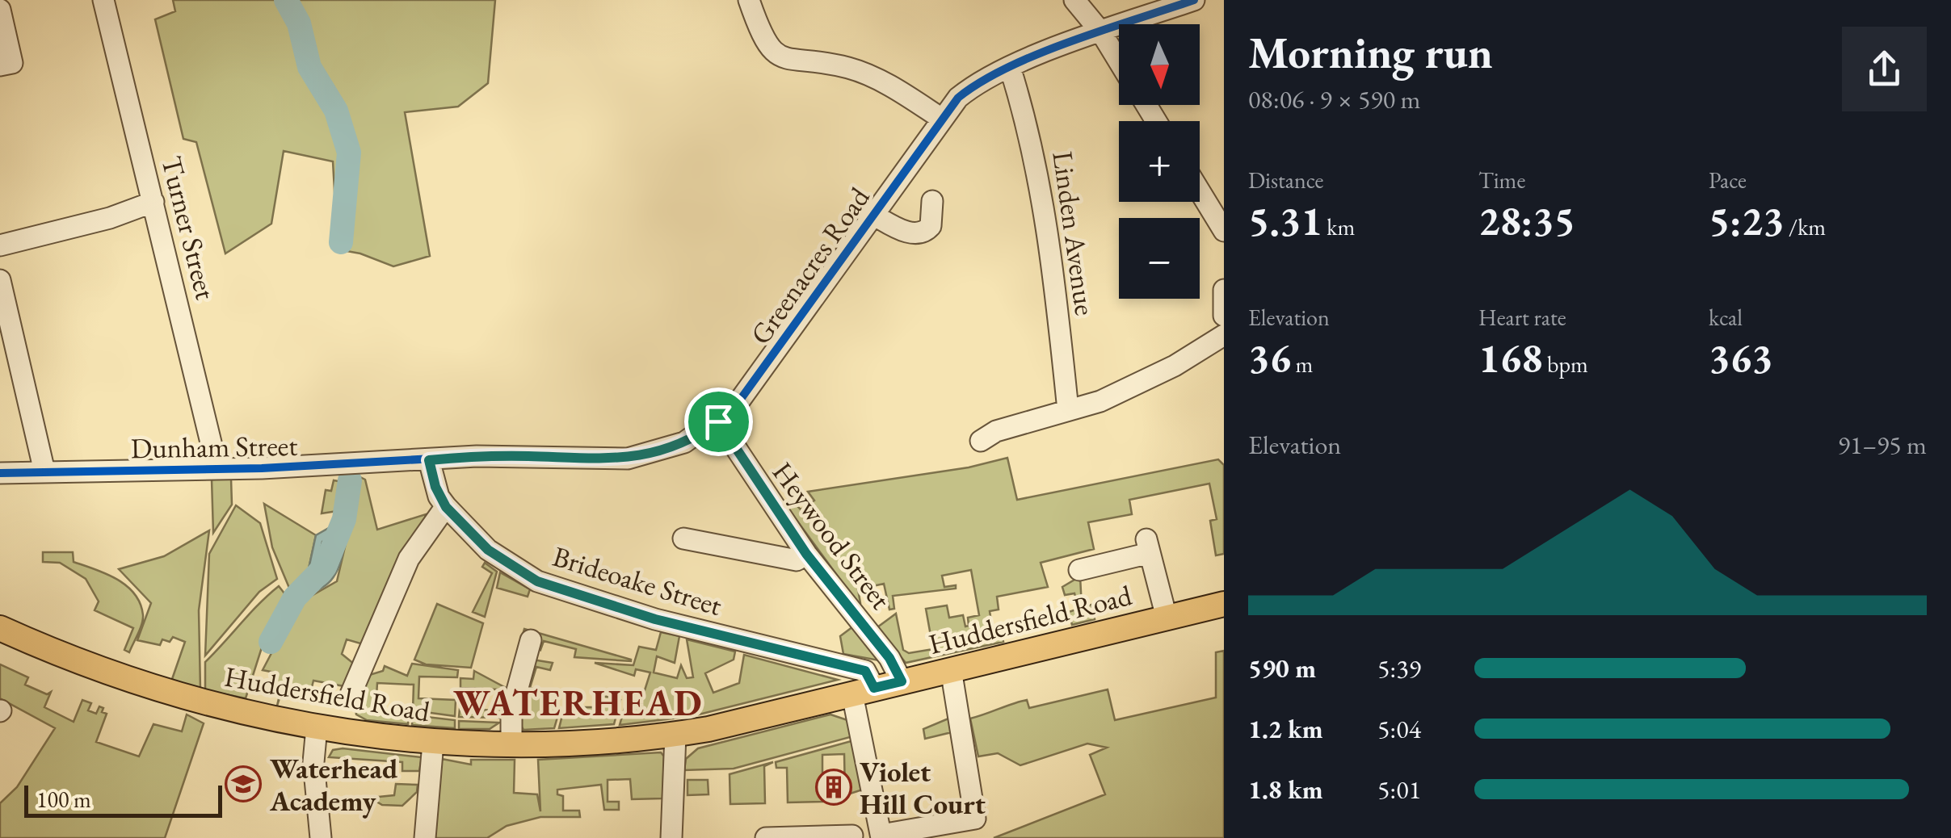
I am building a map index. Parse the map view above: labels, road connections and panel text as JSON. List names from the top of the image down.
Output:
{
  "streets": {
    "main road": ["Huddersfield Road"],
    "street": [
      "Turner Street",
      "Linden Avenue",
      "Greenacres Road",
      "Dunham Street",
      "Heywood Street",
      "Brideoake Street"
    ]
  },
  "crossings": [
    ["Turner Street", "Dunham Street"],
    ["Linden Avenue", "Greenacres Road"],
    ["Greenacres Road", "Dunham Street"],
    ["Greenacres Road", "Heywood Street"],
    ["Greenacres Road", "Brideoake Street"],
    ["Dunham Street", "Brideoake Street"],
    ["Heywood Street", "Huddersfield Road"],
    ["Brideoake Street", "Huddersfield Road"]
  ],
  "districts": ["WATERHEAD"],
  "places": {
    "school or university": ["Waterhead Academy"],
    "building": ["Violet Hill Court"]
  },
  "scale_bar": "100 m",
  "north": "bottom",
  "page": {
    "heading": ["Morning run", "08:06 · 9 × 590 m"],
    "map_buttons": ["+", "−"],
    "stats": [
      ["Distance", "5.31 km"],
      ["Time", "28:35"],
      ["Pace", "5:23 /km"],
      ["Elevation", "36 m"],
      ["Heart rate", "168 bpm"],
      ["kcal", "363"]
    ],
    "chart": ["Elevation", "91–95 m"],
    "list": [
      {
        "name": "590 m",
        "note": "5:39"
      },
      {
        "name": "1.2 km",
        "note": "5:04"
      },
      {
        "name": "1.8 km",
        "note": "5:01"
      }
    ],
    "scale": "100 m"
  }
}
